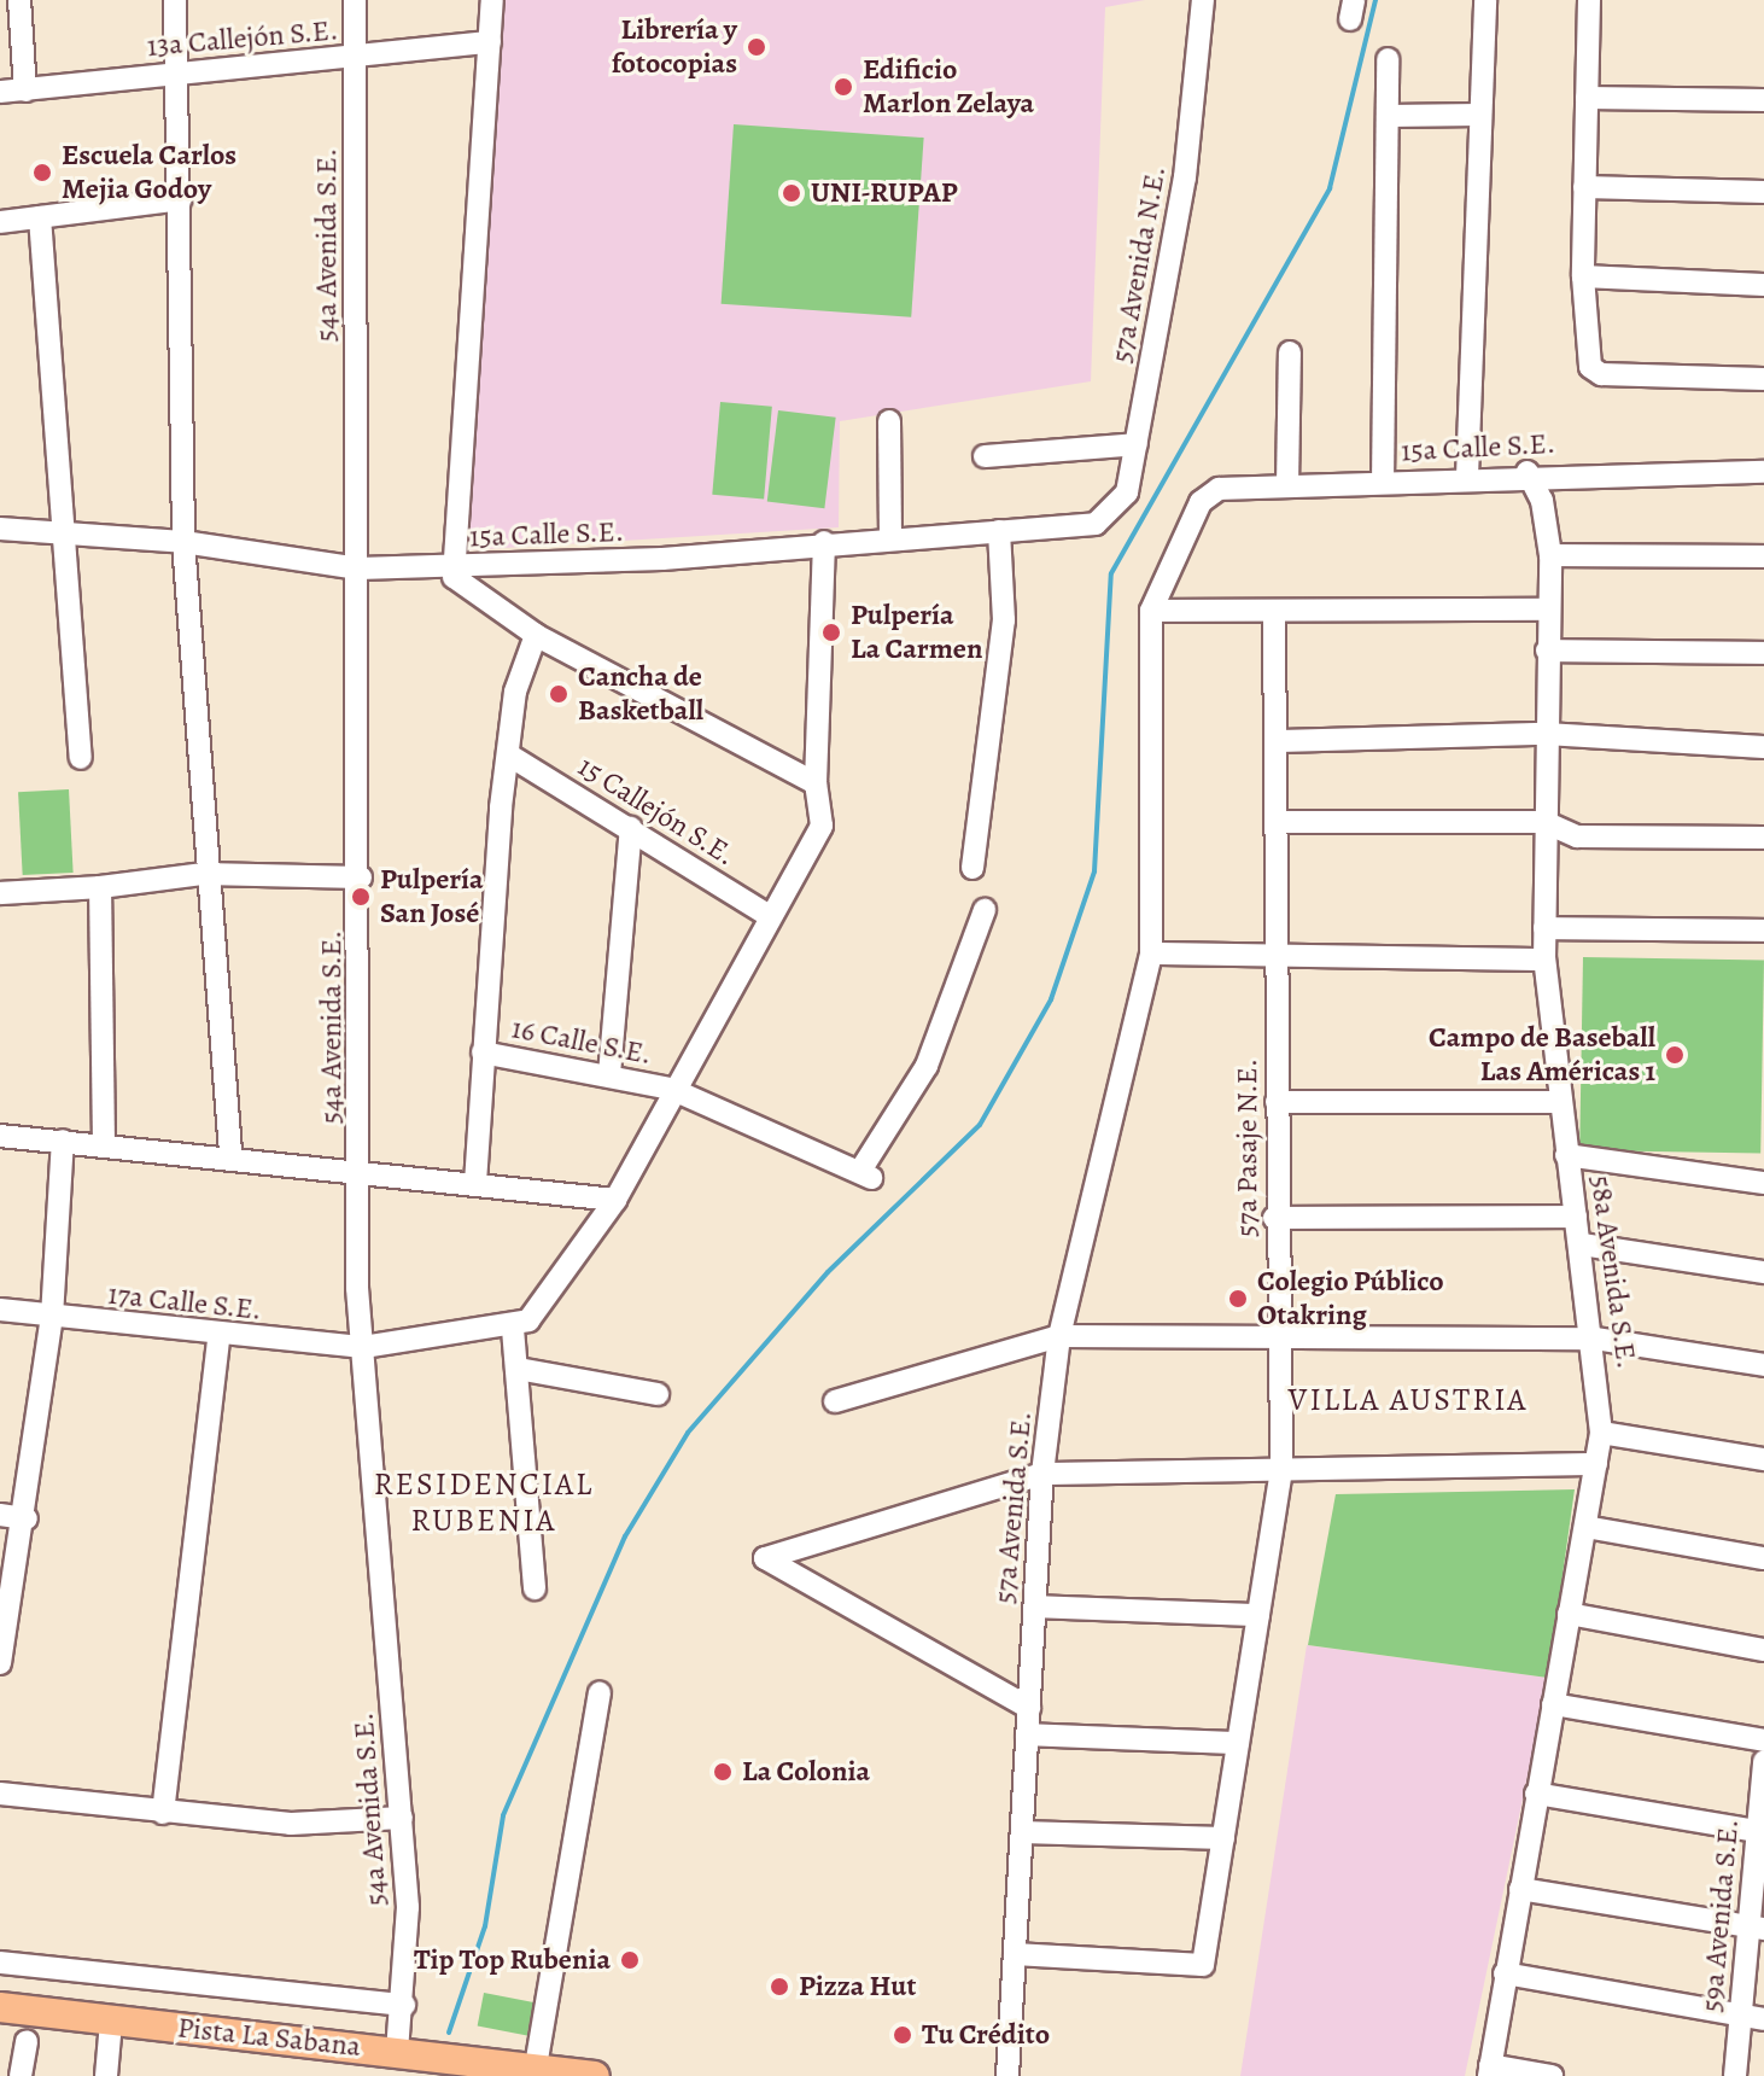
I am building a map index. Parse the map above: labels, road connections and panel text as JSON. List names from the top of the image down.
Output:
{
  "streets": {
    "main road": ["Pista La Sabana"],
    "street": [
      "13a Callejón S.E.",
      "54a Avenida S.E.",
      "57a Avenida N.E.",
      "15a Calle S.E.",
      "15 Callejón S.E.",
      "16 Calle S.E.",
      "57a Pasaje N.E.",
      "58a Avenida S.E.",
      "17a Calle S.E.",
      "57a Avenida S.E.",
      "59a Avenida S.E."
    ]
  },
  "crossings": [
    ["13a Callejón S.E.", "54a Avenida S.E."],
    ["54a Avenida S.E.", "15a Calle S.E."],
    ["54a Avenida S.E.", "17a Calle S.E."],
    ["54a Avenida S.E.", "Pista La Sabana"],
    ["57a Avenida N.E.", "15a Calle S.E."],
    ["15a Calle S.E.", "58a Avenida S.E."],
    ["57a Pasaje N.E.", "57a Avenida S.E."]
  ],
  "districts": ["VILLA AUSTRIA", "RESIDENCIAL RUBENIA"],
  "places": [
    "Librería y fotocopias",
    "Edificio Marlon Zelaya",
    "Escuela Carlos Mejia Godoy",
    "UNI-RUPAP",
    "Pulpería La Carmen",
    "Cancha de Basketball",
    "Pulpería San José",
    "Campo de Baseball Las Américas 1",
    "Colegio Público Otakring",
    "La Colonia",
    "Tip Top Rubenia",
    "Pizza Hut",
    "Tu Crédito"
  ]
}
